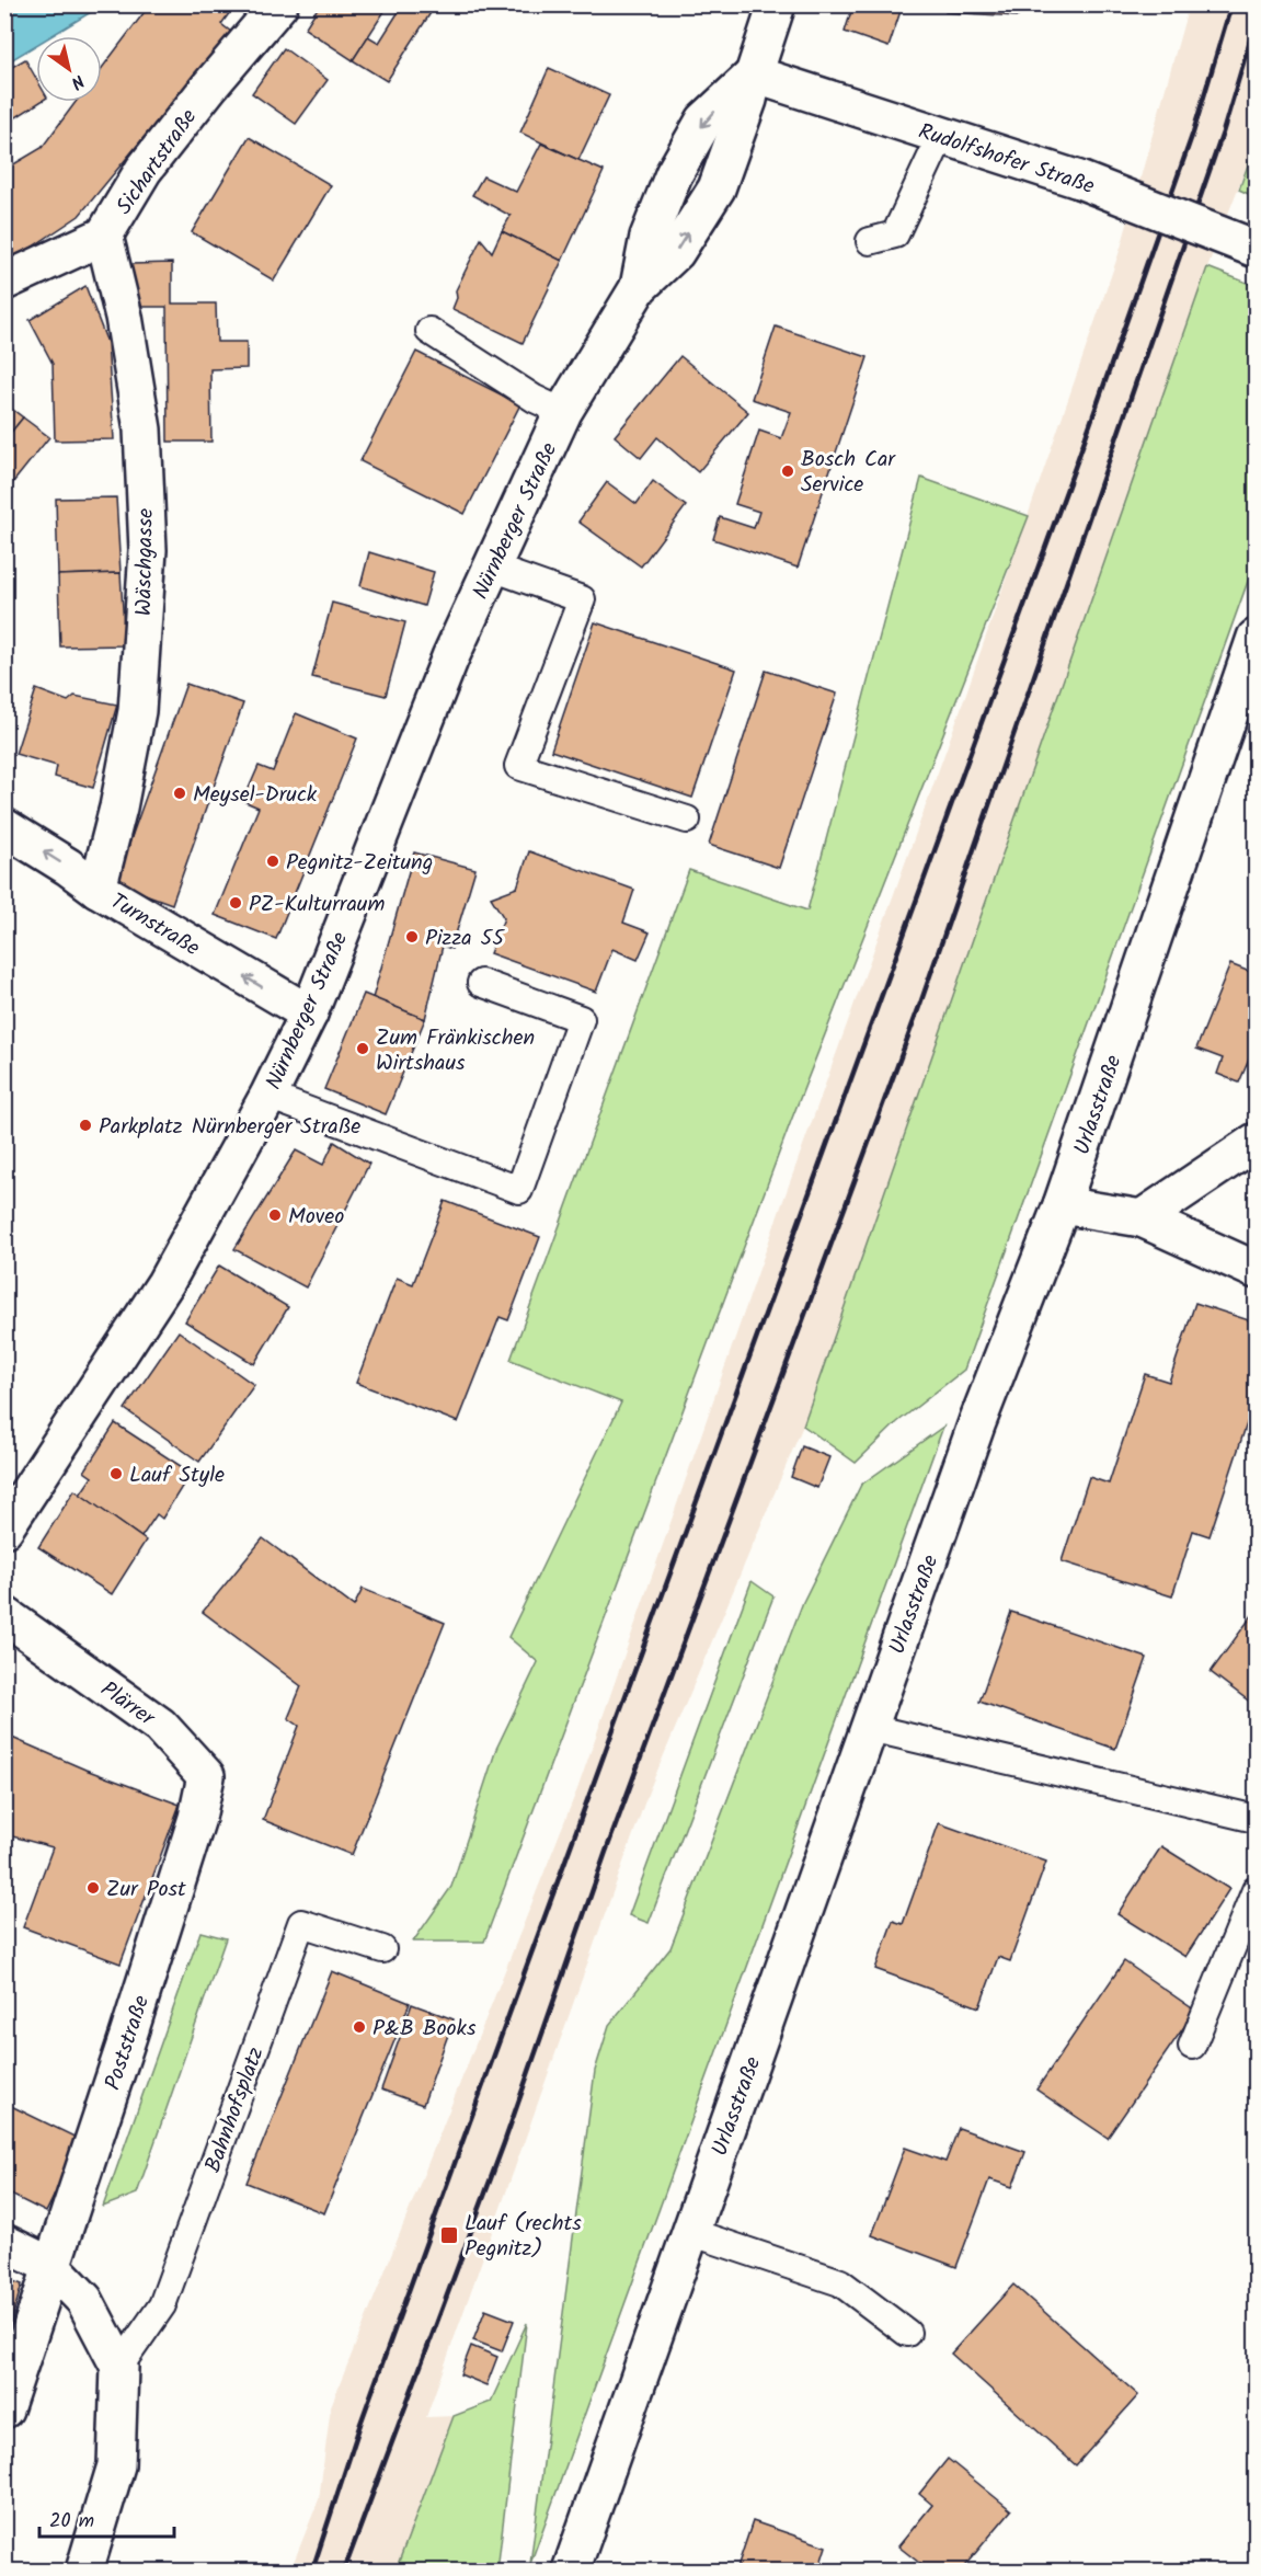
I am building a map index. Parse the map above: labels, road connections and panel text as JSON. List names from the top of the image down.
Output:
{
  "streets": {
    "street": [
      "Rudolfshofer Straße",
      "Sichartstraße",
      "Nürnberger Straße",
      "Wäschgasse",
      "Turnstraße",
      "Urlasstraße",
      "Plärrer",
      "Poststraße"
    ],
    "lane": ["Bahnhofsplatz"]
  },
  "crossings": [
    ["Rudolfshofer Straße", "Nürnberger Straße"],
    ["Sichartstraße", "Wäschgasse"],
    ["Nürnberger Straße", "Turnstraße"],
    ["Wäschgasse", "Turnstraße"],
    ["Plärrer", "Poststraße"]
  ],
  "one_way": ["Turnstraße"],
  "places": {
    "other": [
      "Bosch Car Service",
      "Meysel-Druck",
      "Pegnitz-Zeitung",
      "PZ-Kulturraum",
      "Pizza 55",
      "Zum Fränkischen Wirtshaus",
      "Parkplatz Nürnberger Straße",
      "Moveo",
      "Lauf Style",
      "Zur Post",
      "P&B Books"
    ],
    "transit": ["Lauf (rechts Pegnitz)"]
  },
  "scale_bar": "20 m",
  "north": "bottom right"
}
